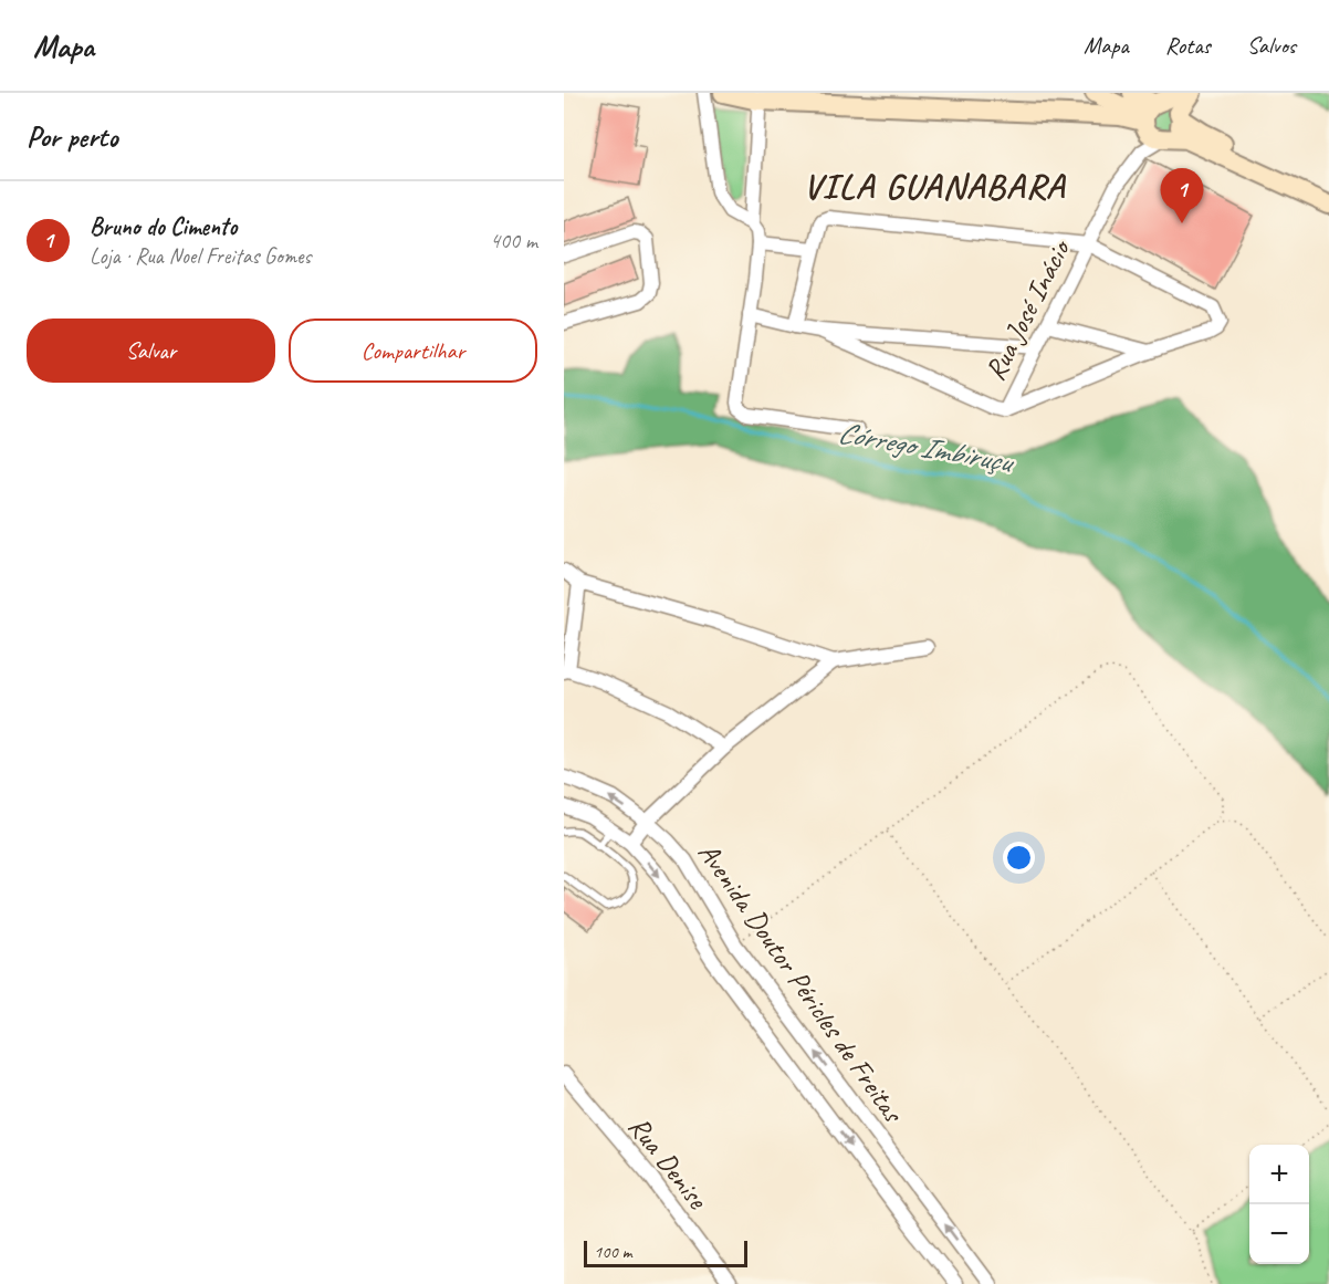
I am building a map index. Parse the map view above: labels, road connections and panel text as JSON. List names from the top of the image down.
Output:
{
  "streets": {
    "street": ["Rua José Inácio", "Avenida Doutor Péricles de Freitas", "Rua Denise"]
  },
  "districts": ["VILA GUANABARA"],
  "water": ["Córrego Imbiruçu"],
  "scale_bar": "100 m",
  "page": {
    "header": "Mapa",
    "nav": ["Mapa", "Rotas", "Salvos"],
    "heading": "Por perto",
    "pins": "1",
    "list": [
      {
        "mark": "1",
        "name": "Bruno do Cimento",
        "note": "Loja · Rua Noel Freitas Gomes",
        "value": "400 m"
      }
    ],
    "buttons": ["Salvar", "Compartilhar"],
    "map_buttons": ["+", "−"],
    "scale": "100 m"
  }
}
